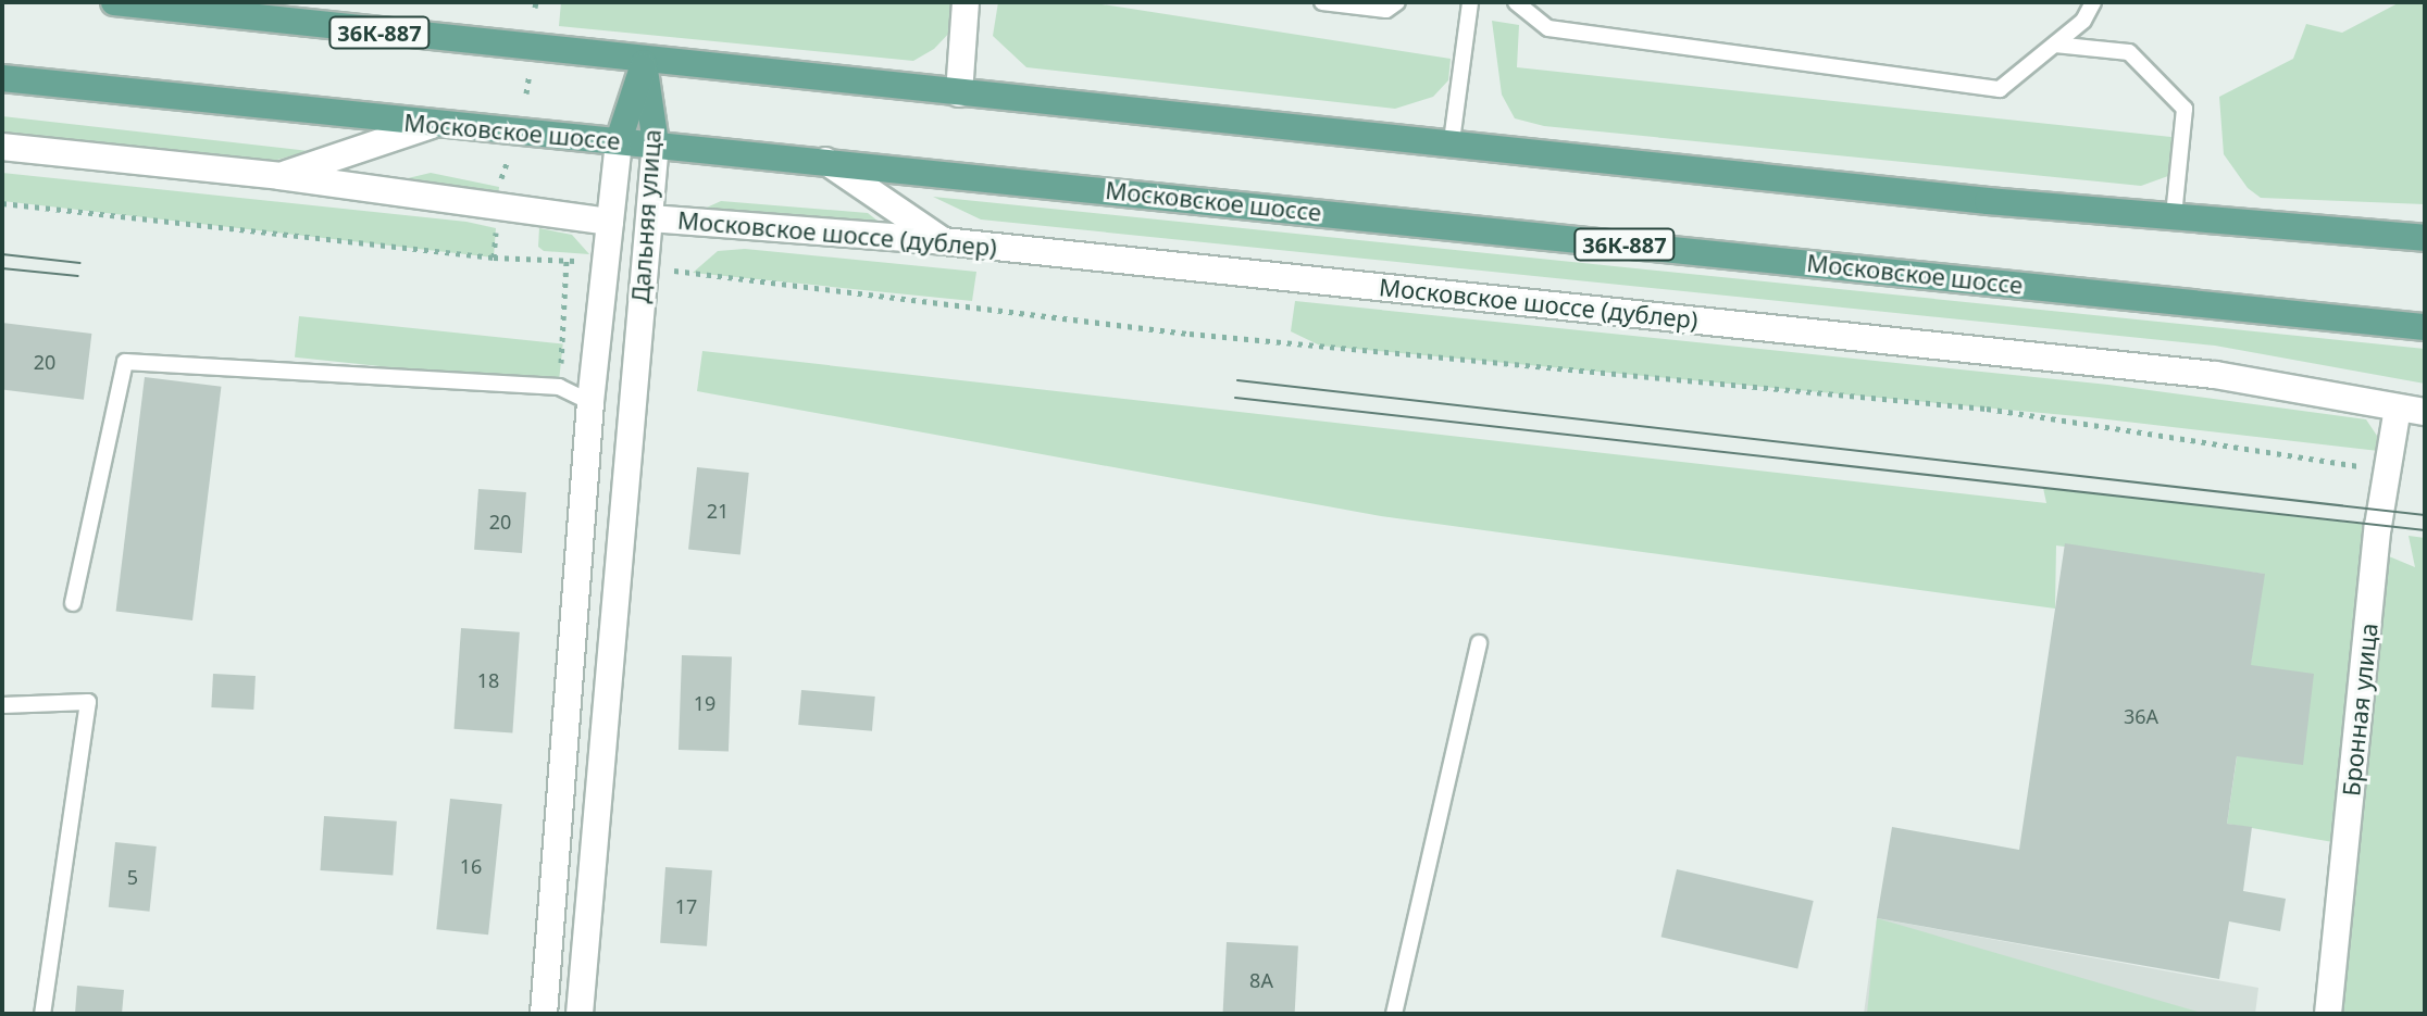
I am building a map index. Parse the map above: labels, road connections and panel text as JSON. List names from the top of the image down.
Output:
{
  "streets": {
    "main road": ["36К-887", "Московское шоссе", "Дальняя улица"],
    "street": ["Московское шоссе (дублер)", "Бронная улица"]
  },
  "crossings": [
    ["36К-887", "Дальняя улица"],
    ["Московское шоссе", "Дальняя улица"],
    ["Дальняя улица", "Московское шоссе (дублер)"],
    ["Московское шоссе (дублер)", "Бронная улица"]
  ],
  "house_numbers": [
    "20",
    "21",
    "20",
    "18",
    "19",
    "36А",
    "16",
    "5",
    "17",
    "8А"
  ]
}
